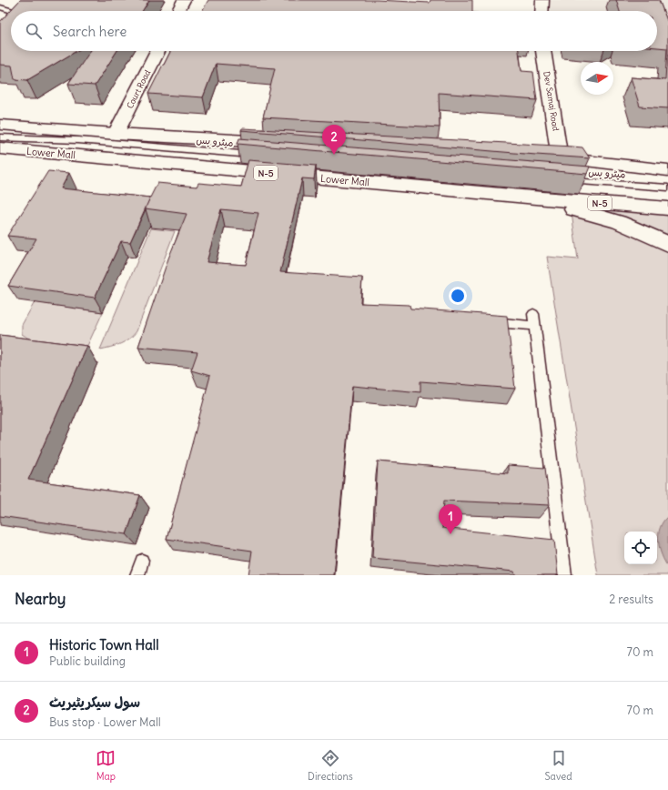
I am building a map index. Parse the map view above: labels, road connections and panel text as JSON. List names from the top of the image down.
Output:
{
  "streets": {
    "main road": [
      "Court Road",
      "Dev Samaj Road",
      "Lower Mall",
      "N-5"
    ],
    "lane": ["میٹرو بس"]
  },
  "north": "right",
  "page": {
    "search": "Search here",
    "pins": ["2", "1"],
    "heading": ["Nearby", "2 results"],
    "list": [
      {
        "mark": "1",
        "name": "Historic Town Hall",
        "note": "Public building",
        "value": "70 m"
      },
      {
        "mark": "2",
        "name": "سول سیکریٹیریٹ",
        "note": "Bus stop · Lower Mall",
        "value": "70 m"
      }
    ],
    "nav": ["Map", "Directions", "Saved"]
  }
}
